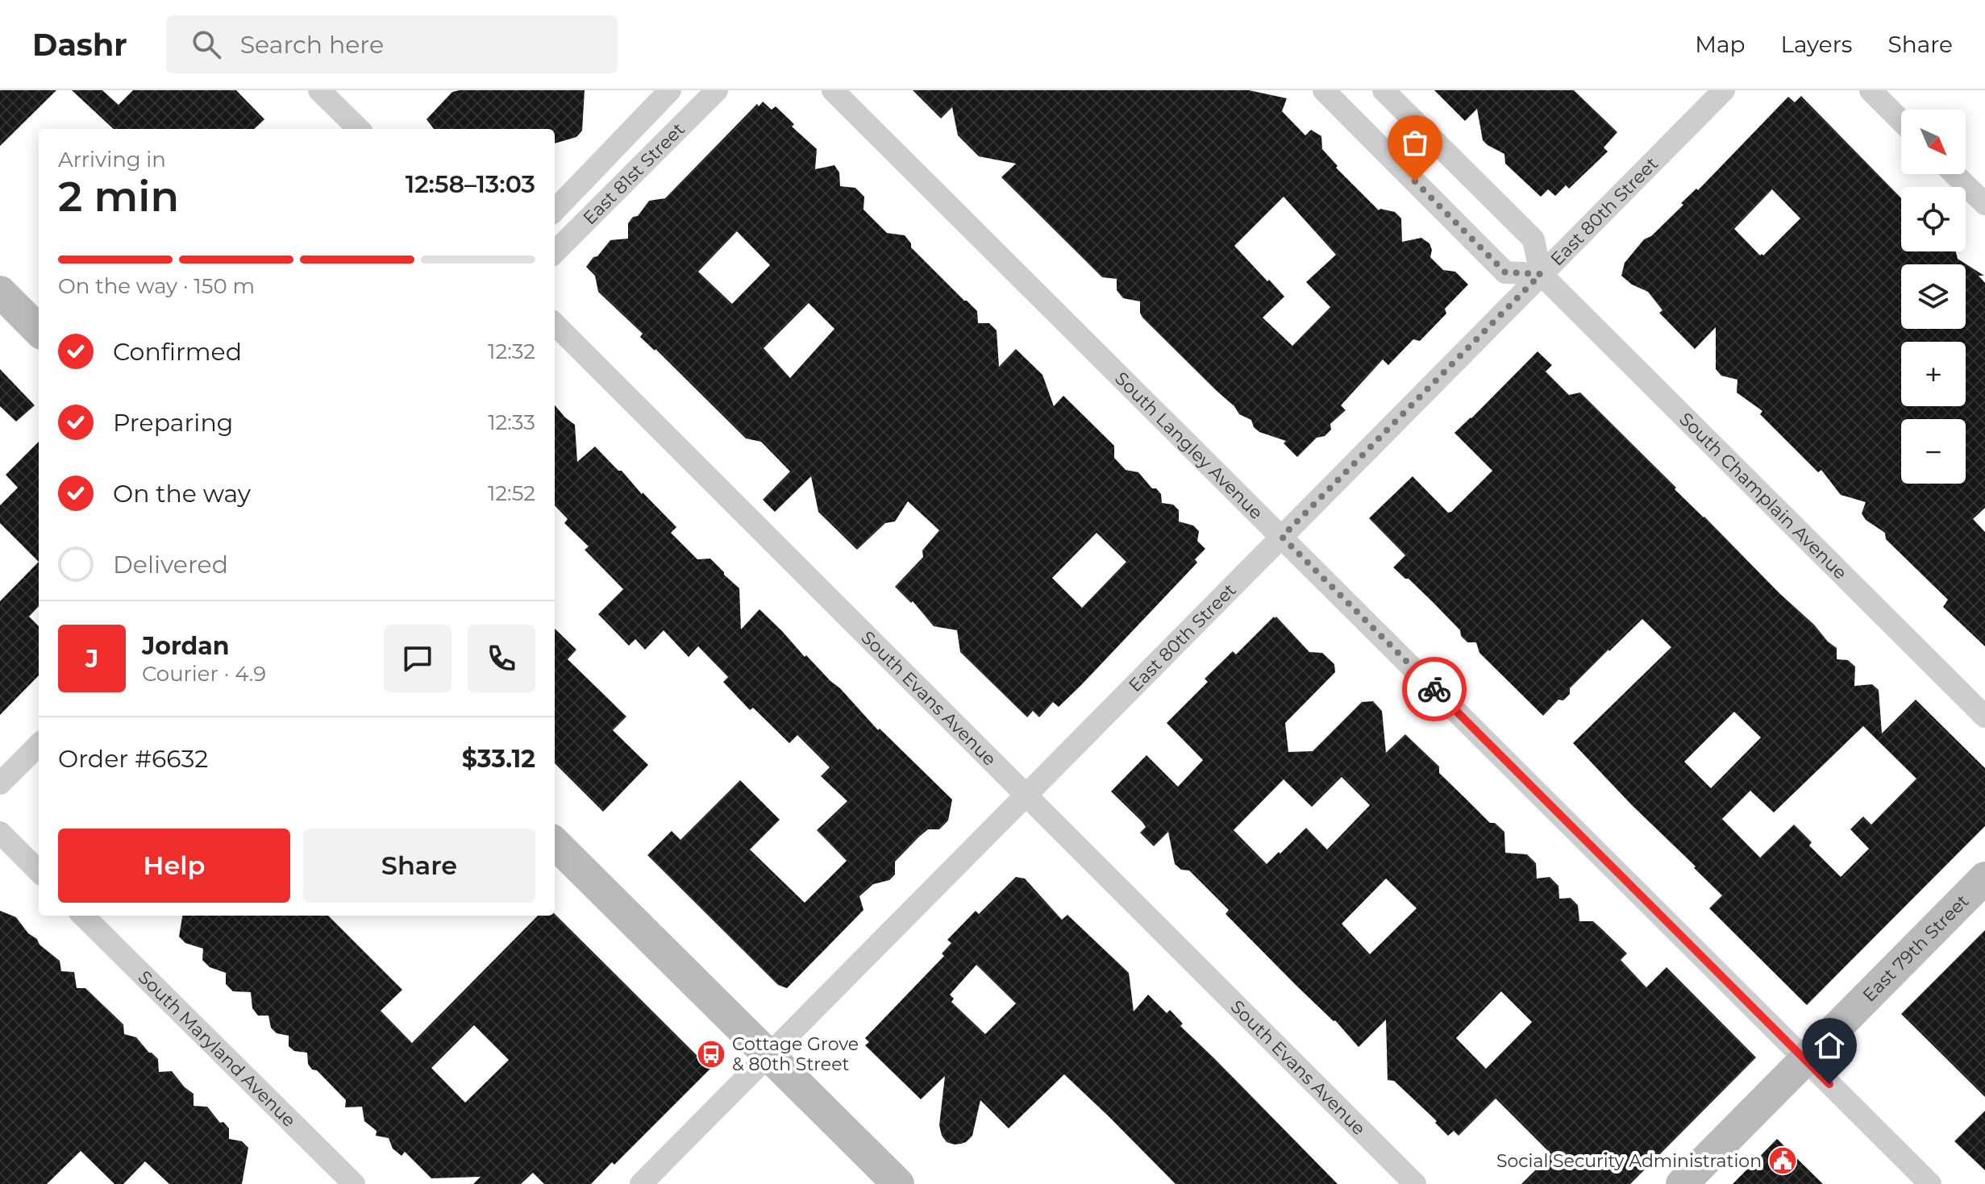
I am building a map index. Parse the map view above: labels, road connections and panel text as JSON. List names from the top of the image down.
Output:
{
  "streets": {
    "main road": ["East 79th Street"],
    "street": [
      "East 81st Street",
      "East 80th Street",
      "South Langley Avenue",
      "South Champlain Avenue",
      "South Evans Avenue",
      "South Maryland Avenue"
    ]
  },
  "crossings": [
    ["East 80th Street", "South Langley Avenue"],
    ["East 80th Street", "South Champlain Avenue"],
    ["East 80th Street", "South Evans Avenue"],
    ["South Langley Avenue", "East 79th Street"]
  ],
  "places": {
    "bus stop": ["Cottage Grove & 80th Street"],
    "public building": ["Social Security Administration"]
  },
  "north": "bottom right",
  "page": {
    "header": "Dashr",
    "search": "Search here",
    "nav": ["Map", "Layers", "Share"],
    "map_buttons": ["+", "−"],
    "heading": ["2 min", "Arriving in", "12:58–13:03"],
    "panel": [
      "Jordan",
      "Courier · 4.9",
      "Order #6632",
      "$33.12"
    ],
    "bar": "On the way · 150 m",
    "list": [
      ["Confirmed", "12:32"],
      ["Preparing", "12:33"],
      ["On the way", "12:52"],
      "Delivered"
    ],
    "round": "J",
    "buttons": ["Help", "Share"]
  }
}
